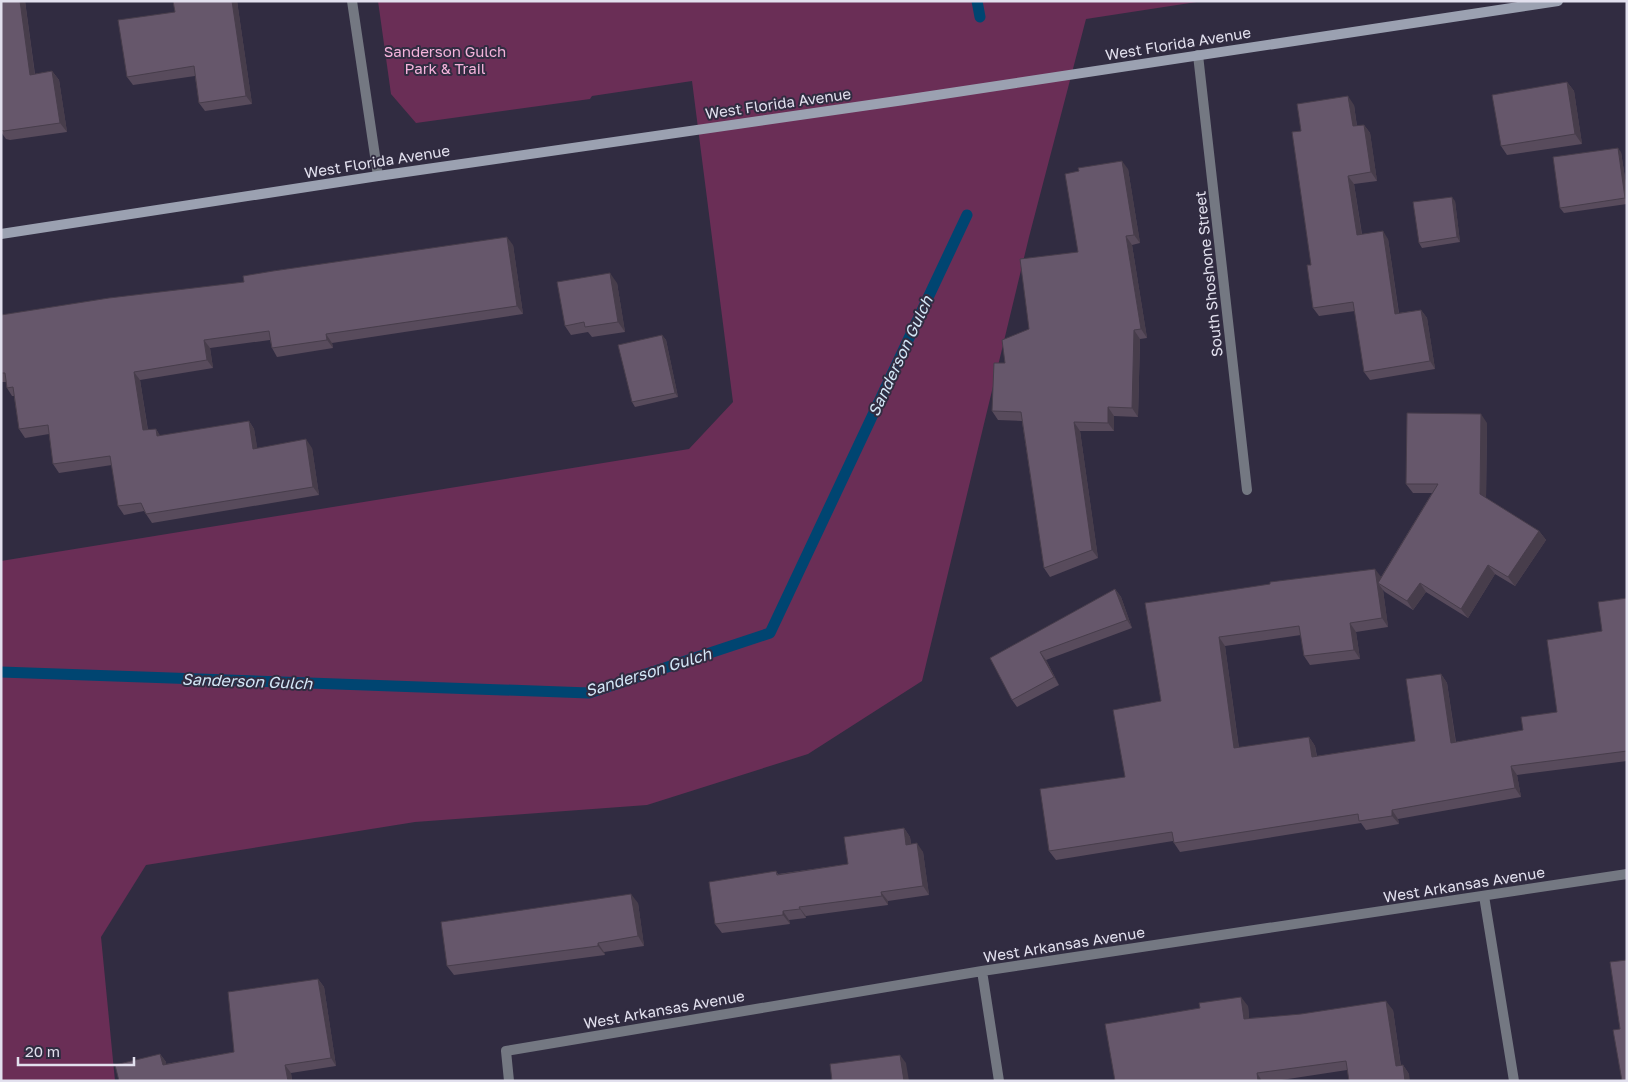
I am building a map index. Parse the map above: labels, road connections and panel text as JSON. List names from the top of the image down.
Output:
{
  "streets": {
    "street": ["West Florida Avenue", "South Shoshone Street", "West Arkansas Avenue"]
  },
  "crossings": [
    ["West Florida Avenue", "South Shoshone Street"]
  ],
  "water": ["Sanderson Gulch"],
  "parks": ["Sanderson Gulch Park & Trail"],
  "scale_bar": "20 m"
}
